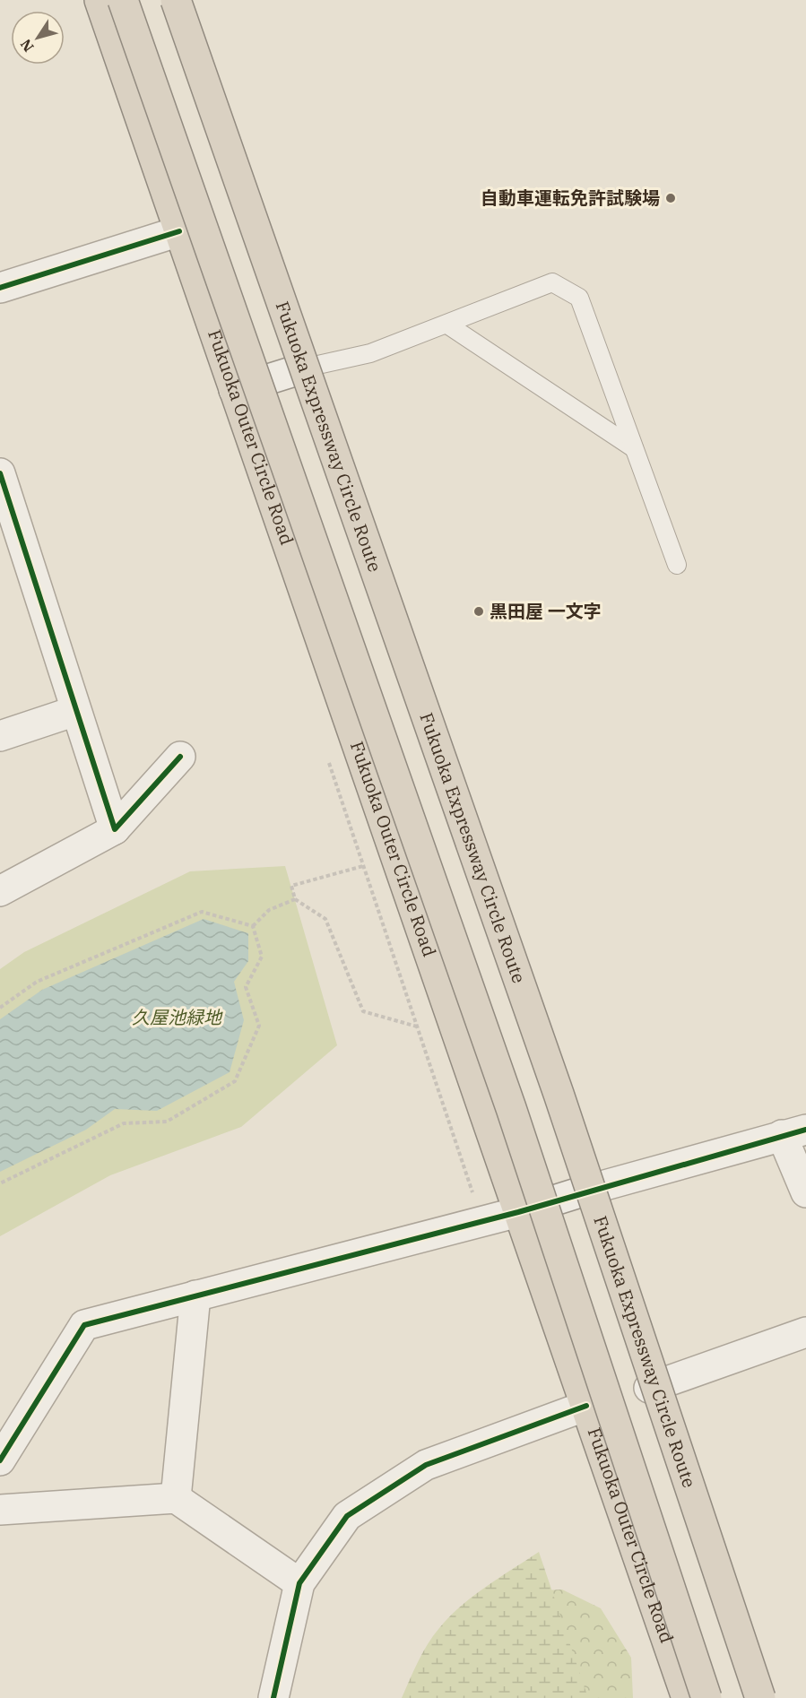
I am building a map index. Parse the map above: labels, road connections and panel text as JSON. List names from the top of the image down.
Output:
{
  "streets": {
    "highway": ["Fukuoka Expressway Circle Route", "Fukuoka Outer Circle Road"]
  },
  "parks": ["久屋池緑地"],
  "places": ["自動車運転免許試験場", "黒田屋 一文字"],
  "north": "bottom left"
}
